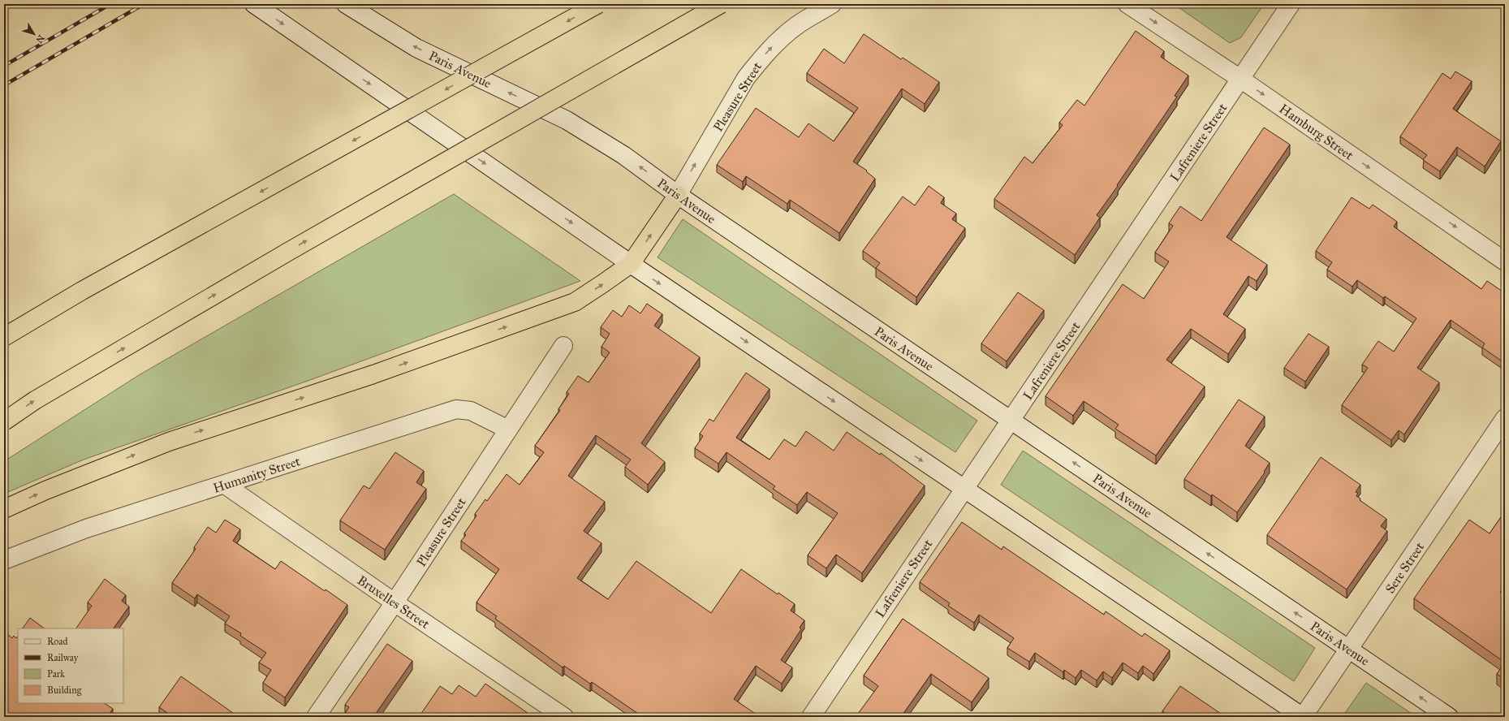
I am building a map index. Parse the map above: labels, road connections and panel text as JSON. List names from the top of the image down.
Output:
{
  "streets": {
    "street": [
      "Paris Avenue",
      "Pleasure Street",
      "Hamburg Street",
      "Lafreniere Street",
      "Humanity Street",
      "Sere Street",
      "Bruxelles Street"
    ]
  },
  "crossings": [
    ["Paris Avenue", "Pleasure Street"],
    ["Paris Avenue", "Lafreniere Street"],
    ["Paris Avenue", "Sere Street"],
    ["Pleasure Street", "Humanity Street"],
    ["Pleasure Street", "Bruxelles Street"],
    ["Hamburg Street", "Lafreniere Street"],
    ["Humanity Street", "Bruxelles Street"]
  ],
  "one_way": ["Pleasure Street", "Hamburg Street"],
  "legend": [
    "Road",
    "Railway",
    "Park",
    "Building"
  ],
  "north": "bottom right"
}
